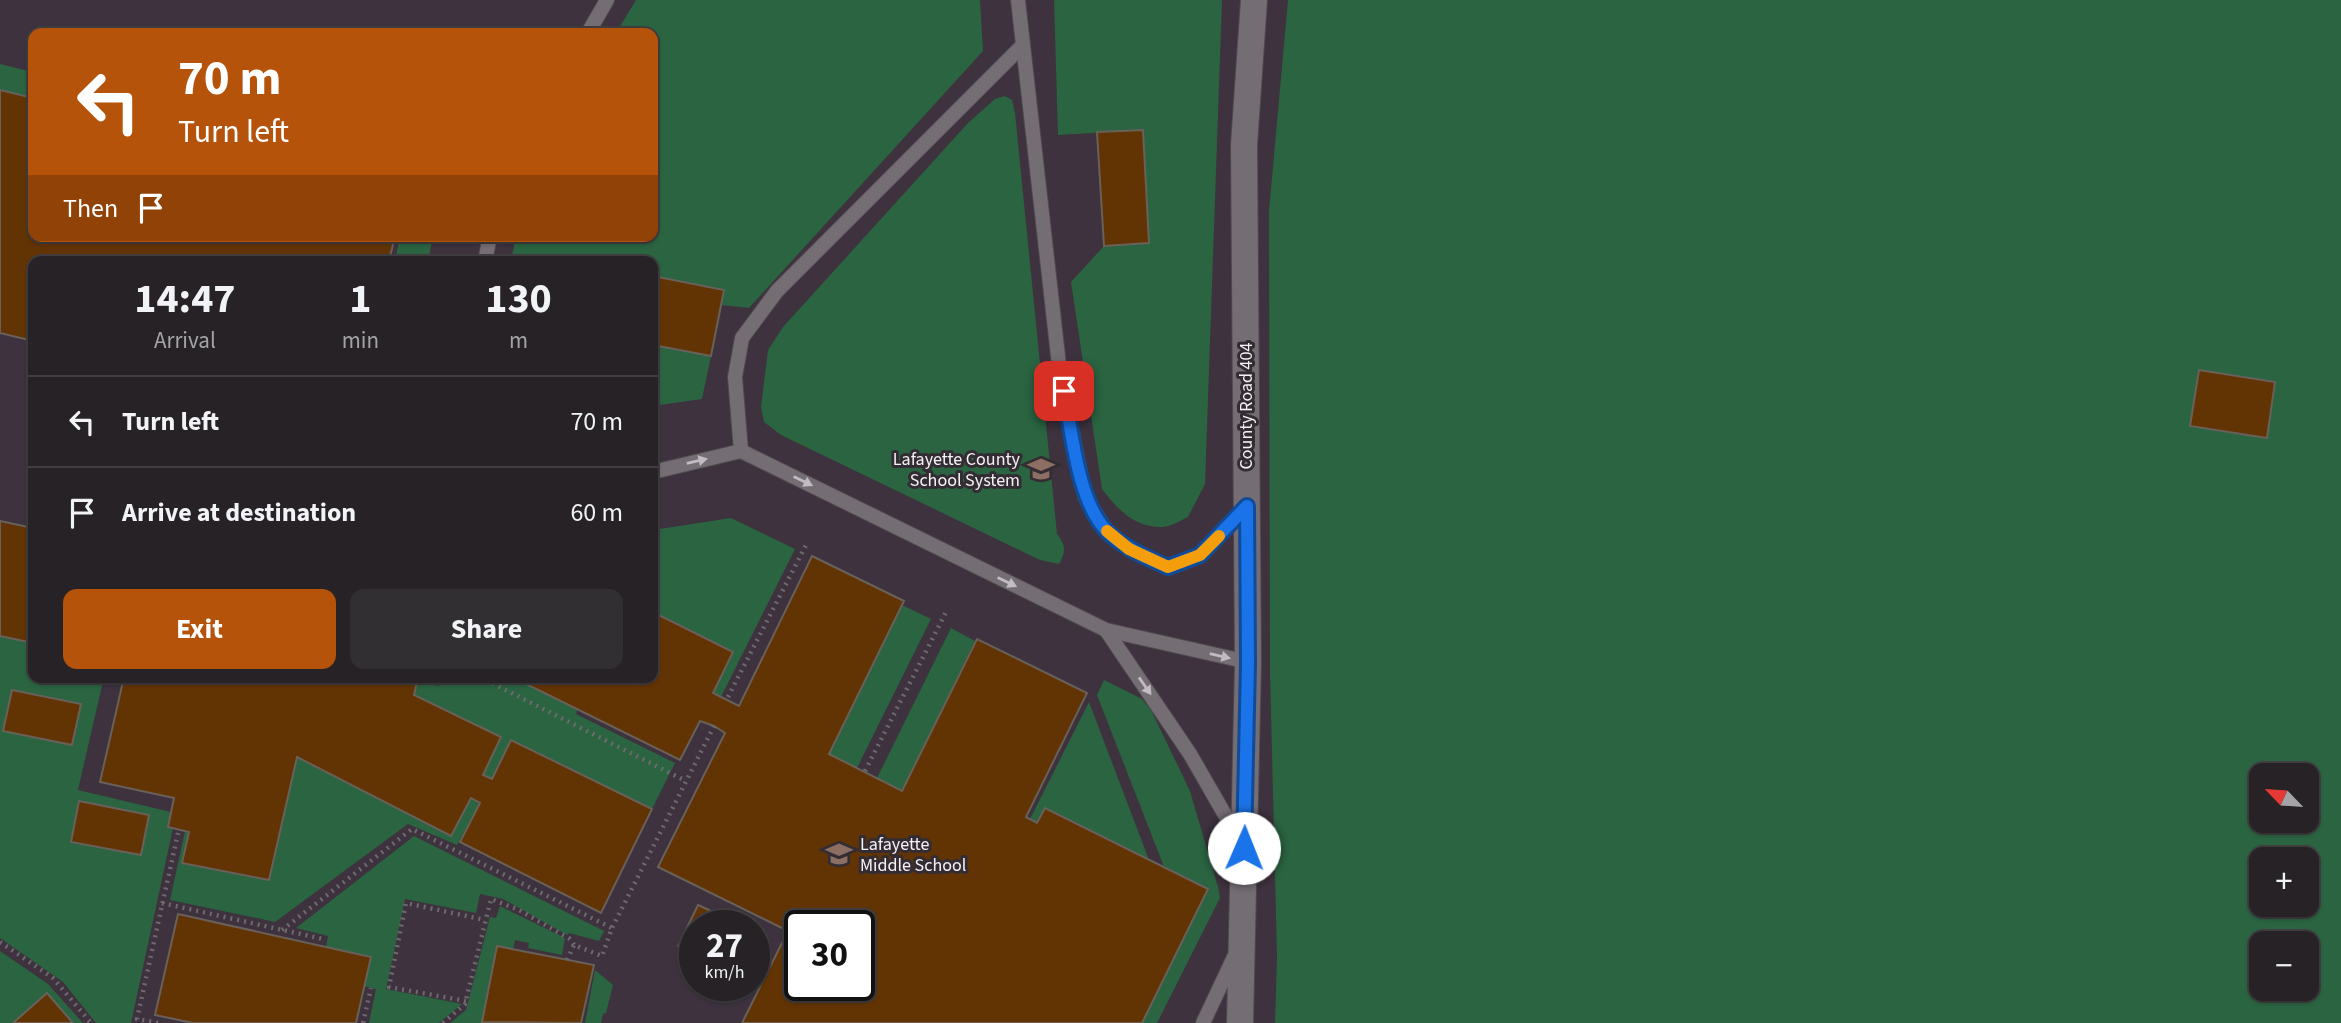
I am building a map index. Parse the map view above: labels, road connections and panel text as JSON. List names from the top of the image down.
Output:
{
  "streets": {
    "street": ["County Road 404"]
  },
  "places": {
    "school or university": ["Lafayette County School System", "Lafayette Middle School"]
  },
  "north": "top left",
  "page": {
    "turn": ["70 m", "Turn left"],
    "then": "Then",
    "eta": [
      "14:47",
      "Arrival",
      "1",
      "min",
      "130",
      "m"
    ],
    "list": [
      {
        "name": "Turn left",
        "value": "70 m"
      },
      {
        "name": "Arrive at destination",
        "value": "60 m"
      }
    ],
    "buttons": ["Exit", "Share"],
    "map_buttons": ["+", "−"],
    "speed": "27 km/h",
    "limit": "30"
  }
}
